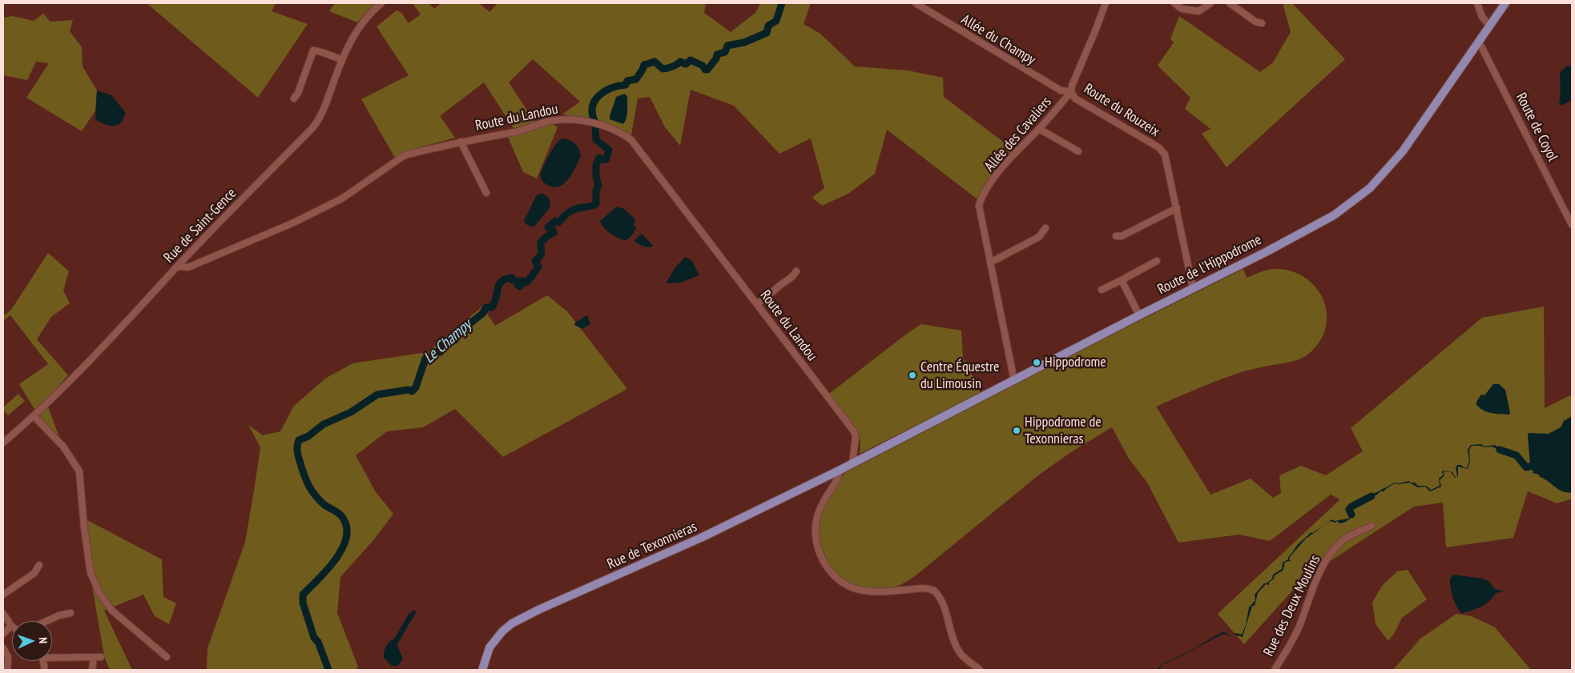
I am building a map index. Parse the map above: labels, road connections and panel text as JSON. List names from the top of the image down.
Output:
{
  "streets": {
    "main road": ["Route de l'Hippodrome", "Rue de Texonnieras"],
    "street": [
      "Allée du Champy",
      "Route du Rouzeix",
      "Route du Landou",
      "Route de Coyol",
      "Allée des Cavaliers",
      "Rue de Saint-Gence",
      "Rue des Deux Moulins"
    ]
  },
  "crossings": [
    ["Allée du Champy", "Route du Rouzeix"],
    ["Allée du Champy", "Allée des Cavaliers"],
    ["Route du Rouzeix", "Allée des Cavaliers"],
    ["Route du Rouzeix", "Route de l'Hippodrome"],
    ["Route du Landou", "Rue de Saint-Gence"],
    ["Route du Landou", "Route de l'Hippodrome"],
    ["Route du Landou", "Rue de Texonnieras"],
    ["Route de Coyol", "Route de l'Hippodrome"],
    ["Allée des Cavaliers", "Route de l'Hippodrome"],
    ["Route de l'Hippodrome", "Rue de Texonnieras"]
  ],
  "water": ["Le Champy"],
  "places": ["Hippodrome", "Centre Équestre du Limousin", "Hippodrome de Texonnieras"],
  "north": "right"
}
